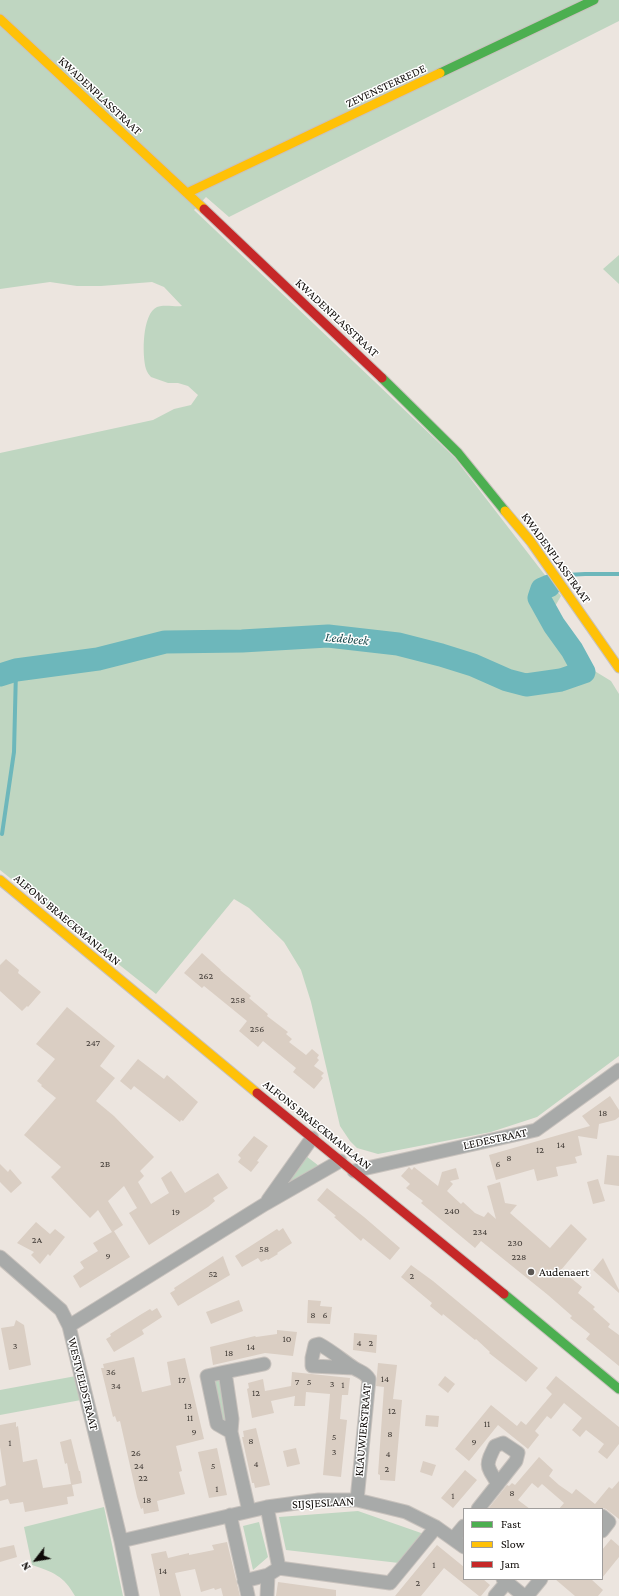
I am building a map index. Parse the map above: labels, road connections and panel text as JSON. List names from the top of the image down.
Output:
{
  "streets": {
    "street": [
      "ZEVENSTERREDE",
      "KWADENPLASSTRAAT",
      "ALFONS BRAECKMANLAAN",
      "LEDESTRAAT",
      "WESTVELDSTRAAT",
      "KLAUWIERSTRAAT",
      "SIJSJESLAAN"
    ]
  },
  "crossings": [
    ["ZEVENSTERREDE", "KWADENPLASSTRAAT"],
    ["ALFONS BRAECKMANLAAN", "LEDESTRAAT"],
    ["ALFONS BRAECKMANLAAN", "WESTVELDSTRAAT"],
    ["WESTVELDSTRAAT", "SIJSJESLAAN"],
    ["KLAUWIERSTRAAT", "SIJSJESLAAN"]
  ],
  "water": ["Ledebeek"],
  "places": ["Audenaert"],
  "house_numbers": [
    "262",
    "258",
    "256",
    "247",
    "18",
    "14",
    "12",
    "8",
    "2B",
    "6",
    "240",
    "19",
    "234",
    "2A",
    "230",
    "58",
    "9",
    "228",
    "52",
    "2",
    "8",
    "6",
    "10",
    "4",
    "2",
    "3",
    "14",
    "18",
    "36",
    "14",
    "17",
    "7",
    "5",
    "3",
    "1",
    "34",
    "12",
    "13",
    "12",
    "11",
    "11",
    "9",
    "8",
    "5",
    "8",
    "9",
    "1",
    "3",
    "26",
    "4",
    "4",
    "24",
    "5",
    "2",
    "22",
    "1",
    "8",
    "1",
    "18",
    "1",
    "14",
    "2"
  ],
  "legend": ["Fast", "Slow", "Jam"],
  "north": "bottom left"
}
